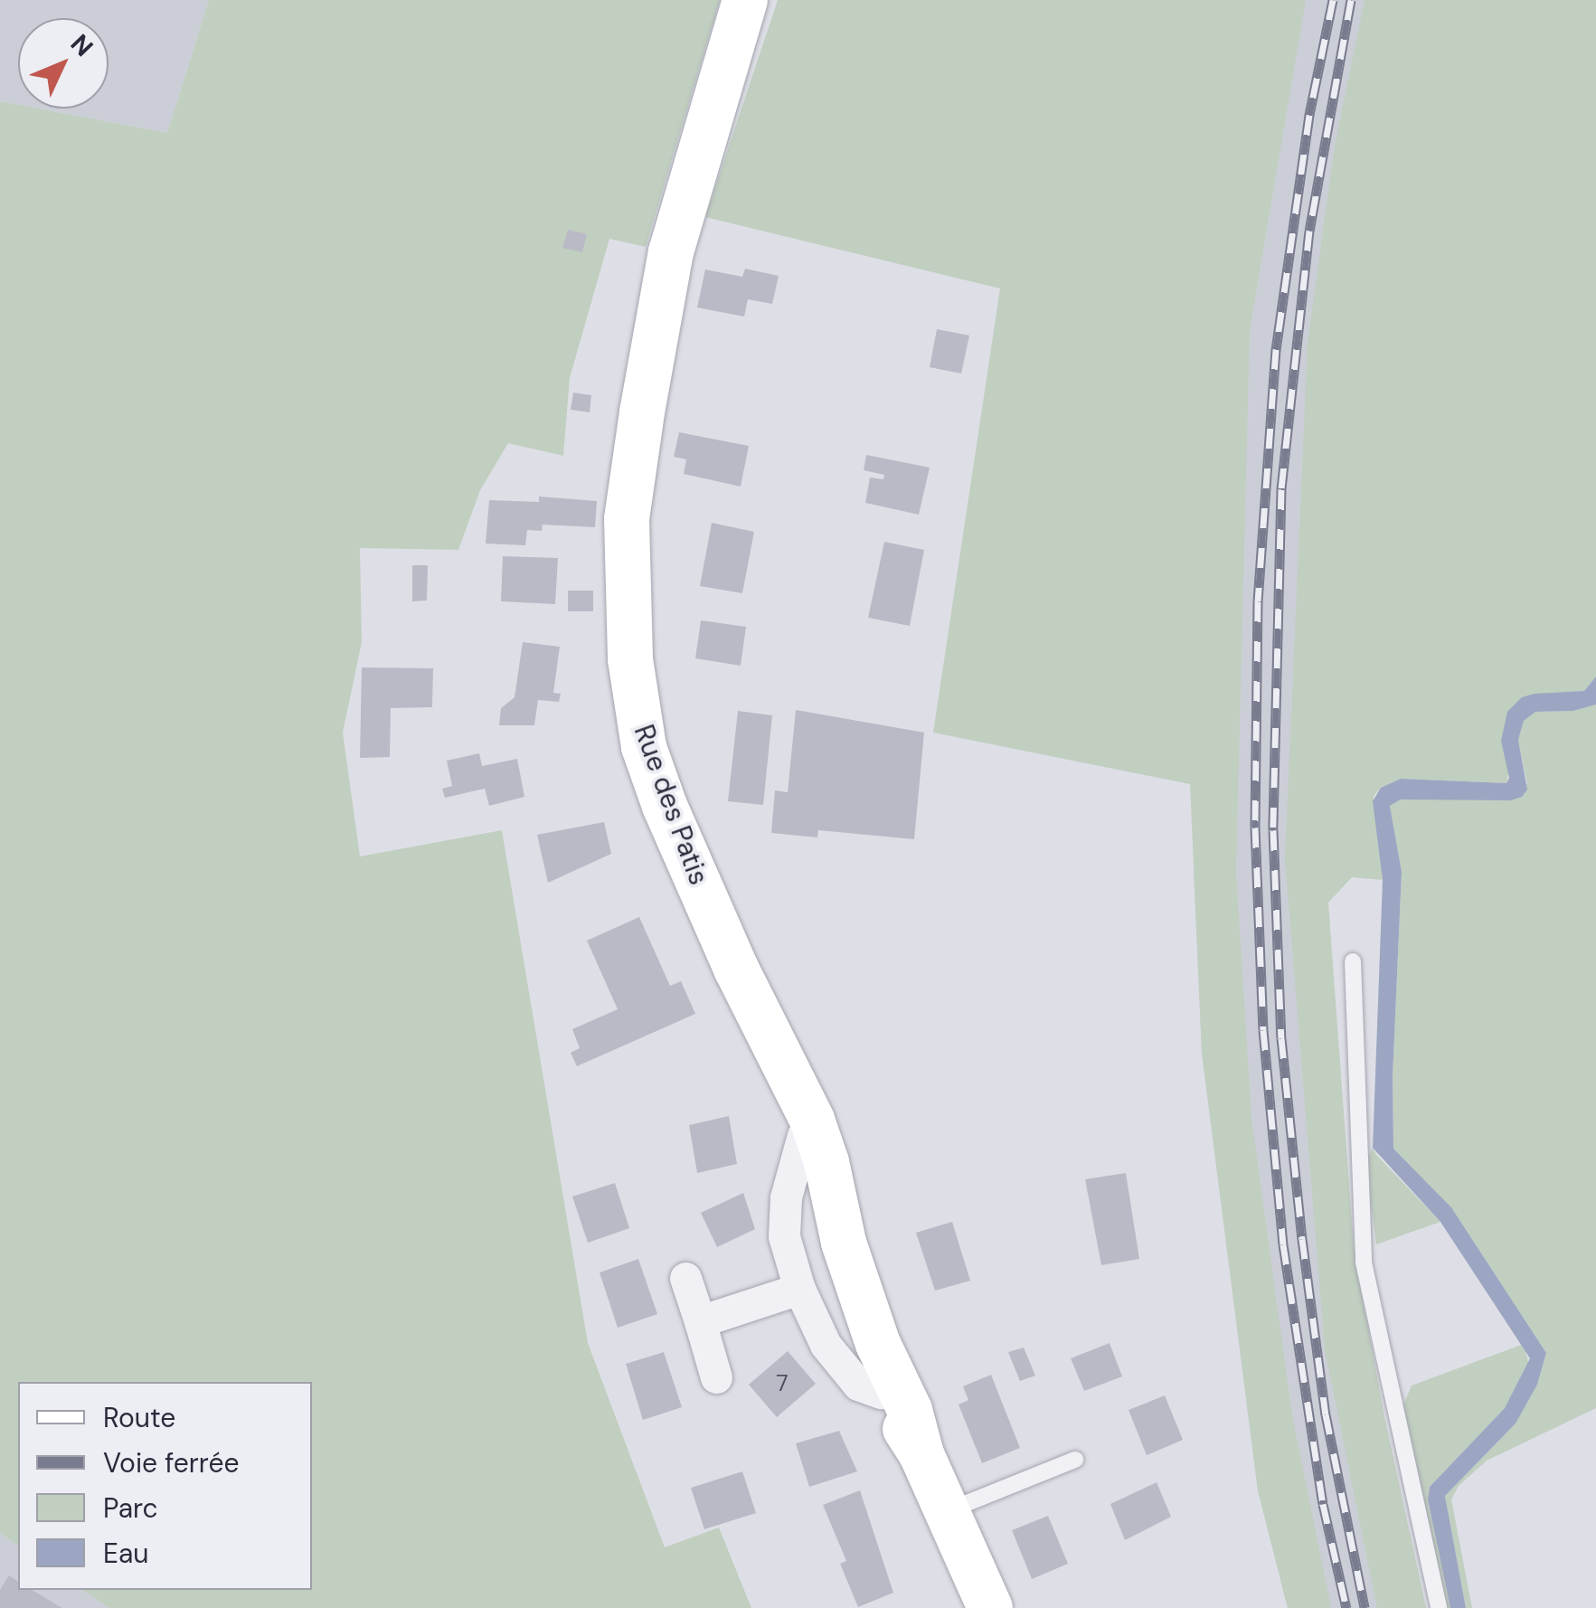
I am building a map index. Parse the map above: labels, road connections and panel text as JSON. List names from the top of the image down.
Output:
{
  "streets": {
    "main road": ["Rue des Patis"]
  },
  "house_numbers": ["7"],
  "legend": [
    "Route",
    "Voie ferrée",
    "Parc",
    "Eau"
  ],
  "north": "top right"
}
